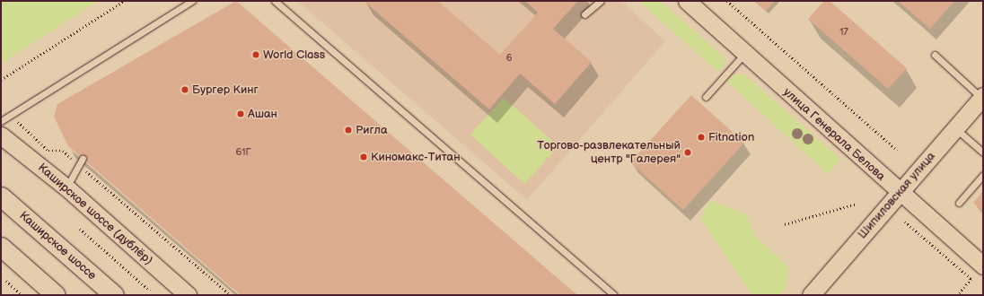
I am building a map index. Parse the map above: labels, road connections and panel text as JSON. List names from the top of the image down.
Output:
{
  "streets": {
    "main road": [
      "улица Генерала Белова",
      "Шипиловская улица",
      "Каширское шоссе (дублёр)",
      "Каширское шоссе"
    ]
  },
  "crossings": [
    ["улица Генерала Белова", "Шипиловская улица"]
  ],
  "places": [
    "World Class",
    "Бургер Кинг",
    "Ашан",
    "Ригла",
    "Fitnation",
    "Торгово-развлекательный центр \"Галерея\"",
    "Киномакс-Титан"
  ],
  "house_numbers": ["17", "6", "61Г"]
}
